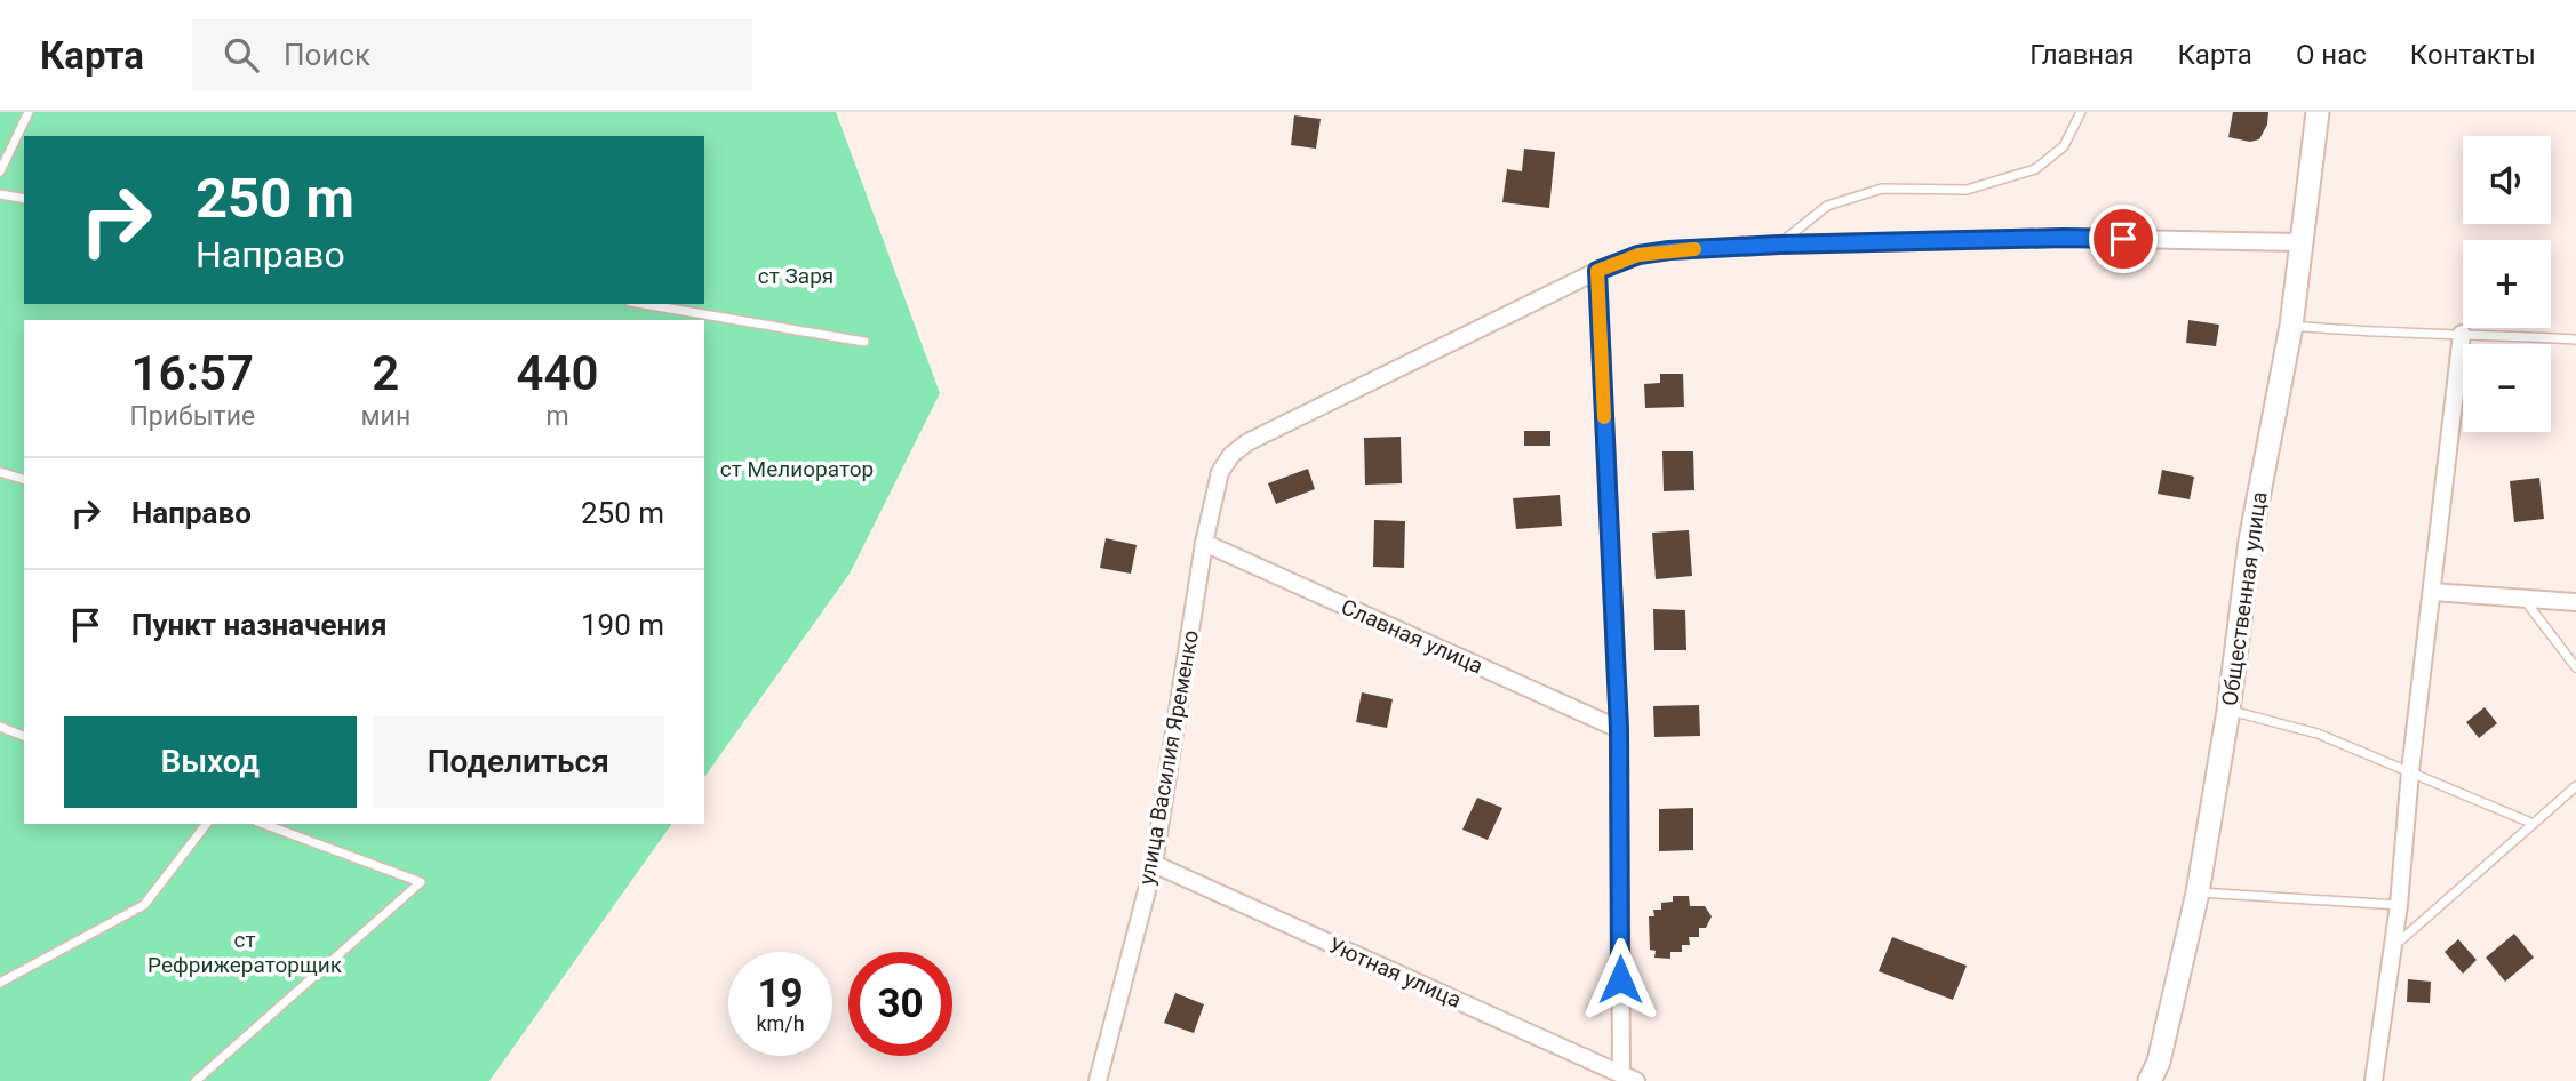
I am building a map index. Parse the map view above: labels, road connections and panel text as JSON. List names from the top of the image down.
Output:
{
  "streets": {
    "main road": ["Общественная улица"],
    "street": ["Славная улица", "улица Василия Яременко", "Уютная улица"]
  },
  "crossings": [
    ["Славная улица", "улица Василия Яременко"],
    ["улица Василия Яременко", "Уютная улица"]
  ],
  "parks": ["ст Заря", "ст Мелиоратор", "ст Рефрижераторщик"],
  "page": {
    "header": "Карта",
    "search": "Поиск",
    "nav": [
      "Главная",
      "Карта",
      "О нас",
      "Контакты"
    ],
    "map_buttons": ["+", "−"],
    "turn": ["250 m", "Направо"],
    "eta": [
      "16:57",
      "Прибытие",
      "2",
      "мин",
      "440",
      "m"
    ],
    "list": [
      {
        "name": "Направо",
        "value": "250 m"
      },
      {
        "name": "Пункт назначения",
        "value": "190 m"
      }
    ],
    "buttons": ["Выход", "Поделиться"],
    "speed": "19 km/h",
    "limit": "30"
  }
}
